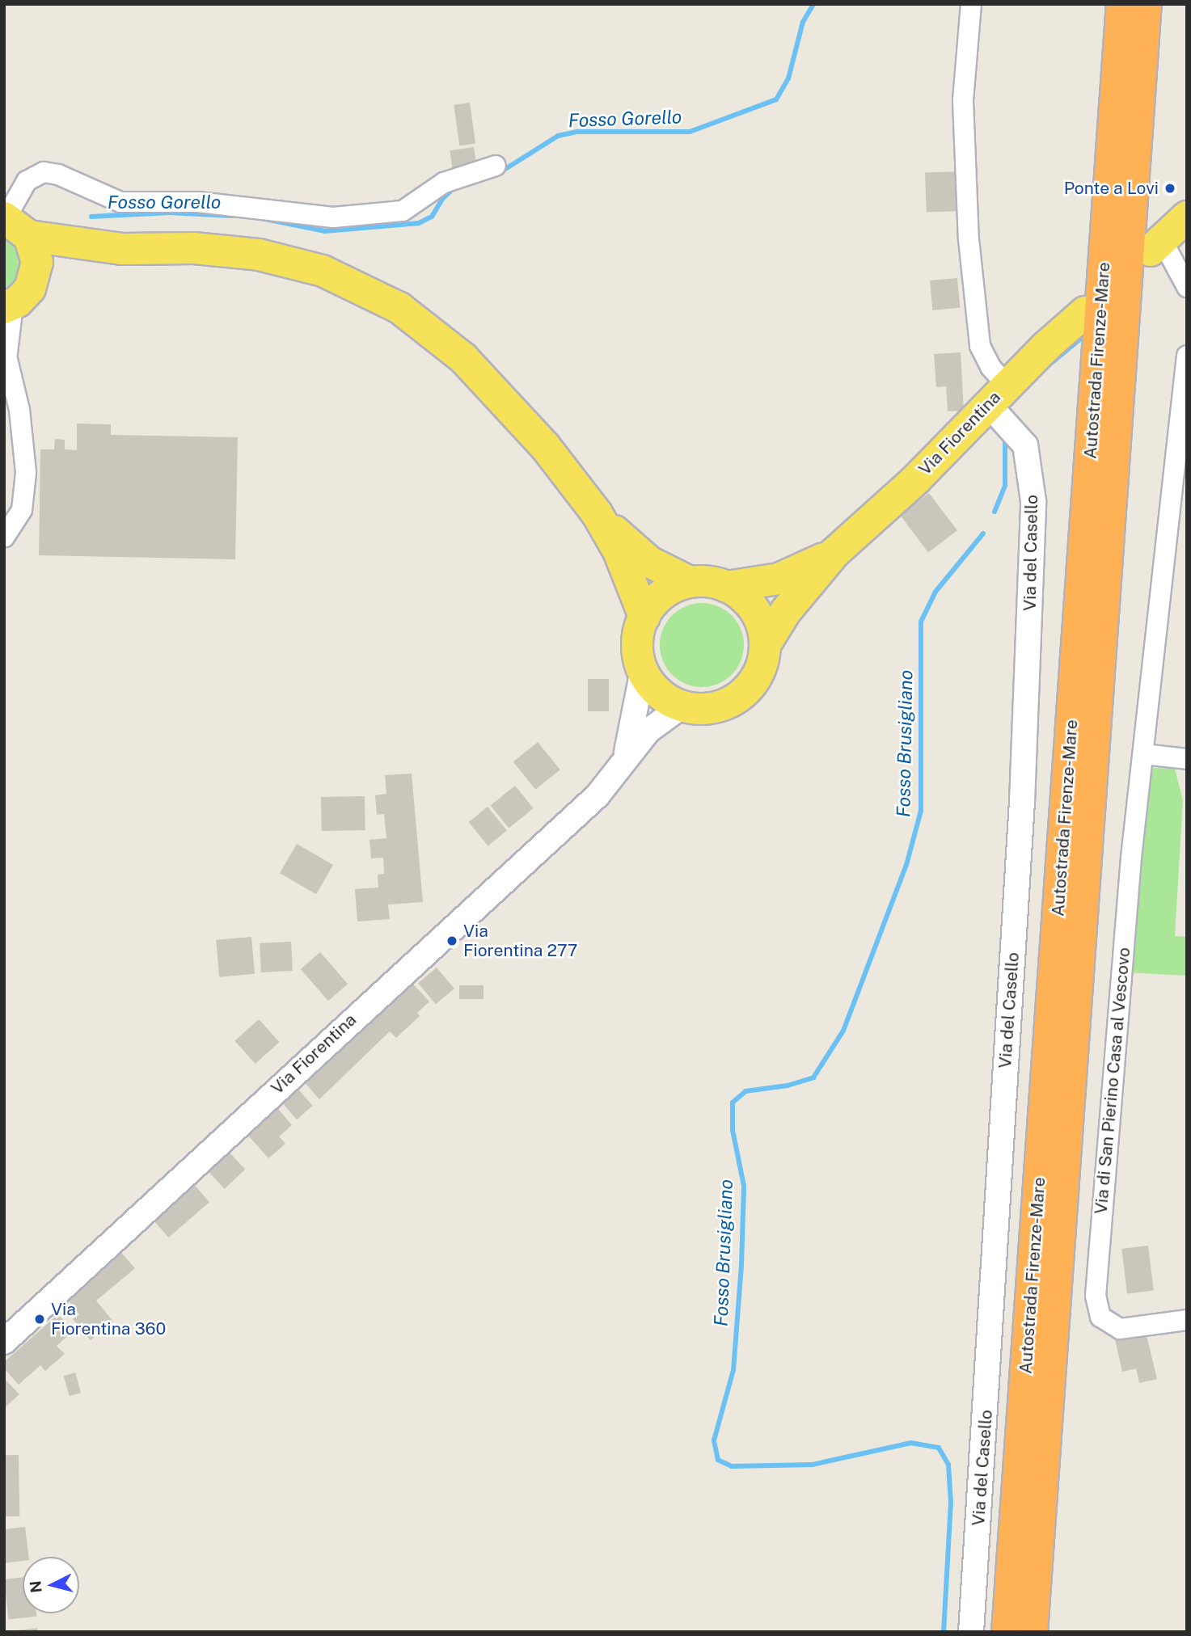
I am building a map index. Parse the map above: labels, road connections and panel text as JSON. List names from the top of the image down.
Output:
{
  "streets": {
    "highway": ["Autostrada Firenze-Mare"],
    "main road": ["Via Fiorentina"],
    "street": ["Via del Casello", "Via di San Pierino Casa al Vescovo"]
  },
  "crossings": [
    ["Via Fiorentina", "Via del Casello"]
  ],
  "water": ["Fosso Gorello", "Fosso Brusigliano"],
  "places": ["Ponte a Lovi", "Via Fiorentina 277", "Via Fiorentina 360"],
  "north": "left"
}
